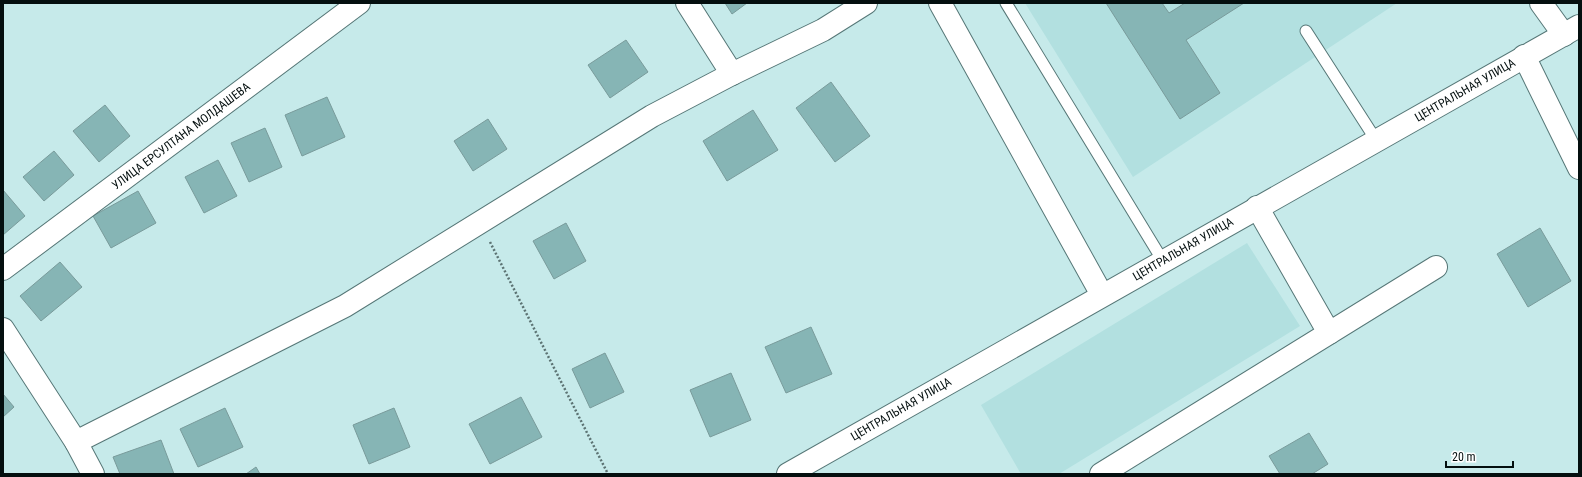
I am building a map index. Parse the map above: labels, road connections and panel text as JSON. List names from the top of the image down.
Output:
{
  "streets": {
    "street": ["ЦЕНТРАЛЬНАЯ УЛИЦА", "УЛИЦА ЕРСУЛТАНА МОЛДАШЕВА"]
  },
  "scale_bar": "20 m"
}
